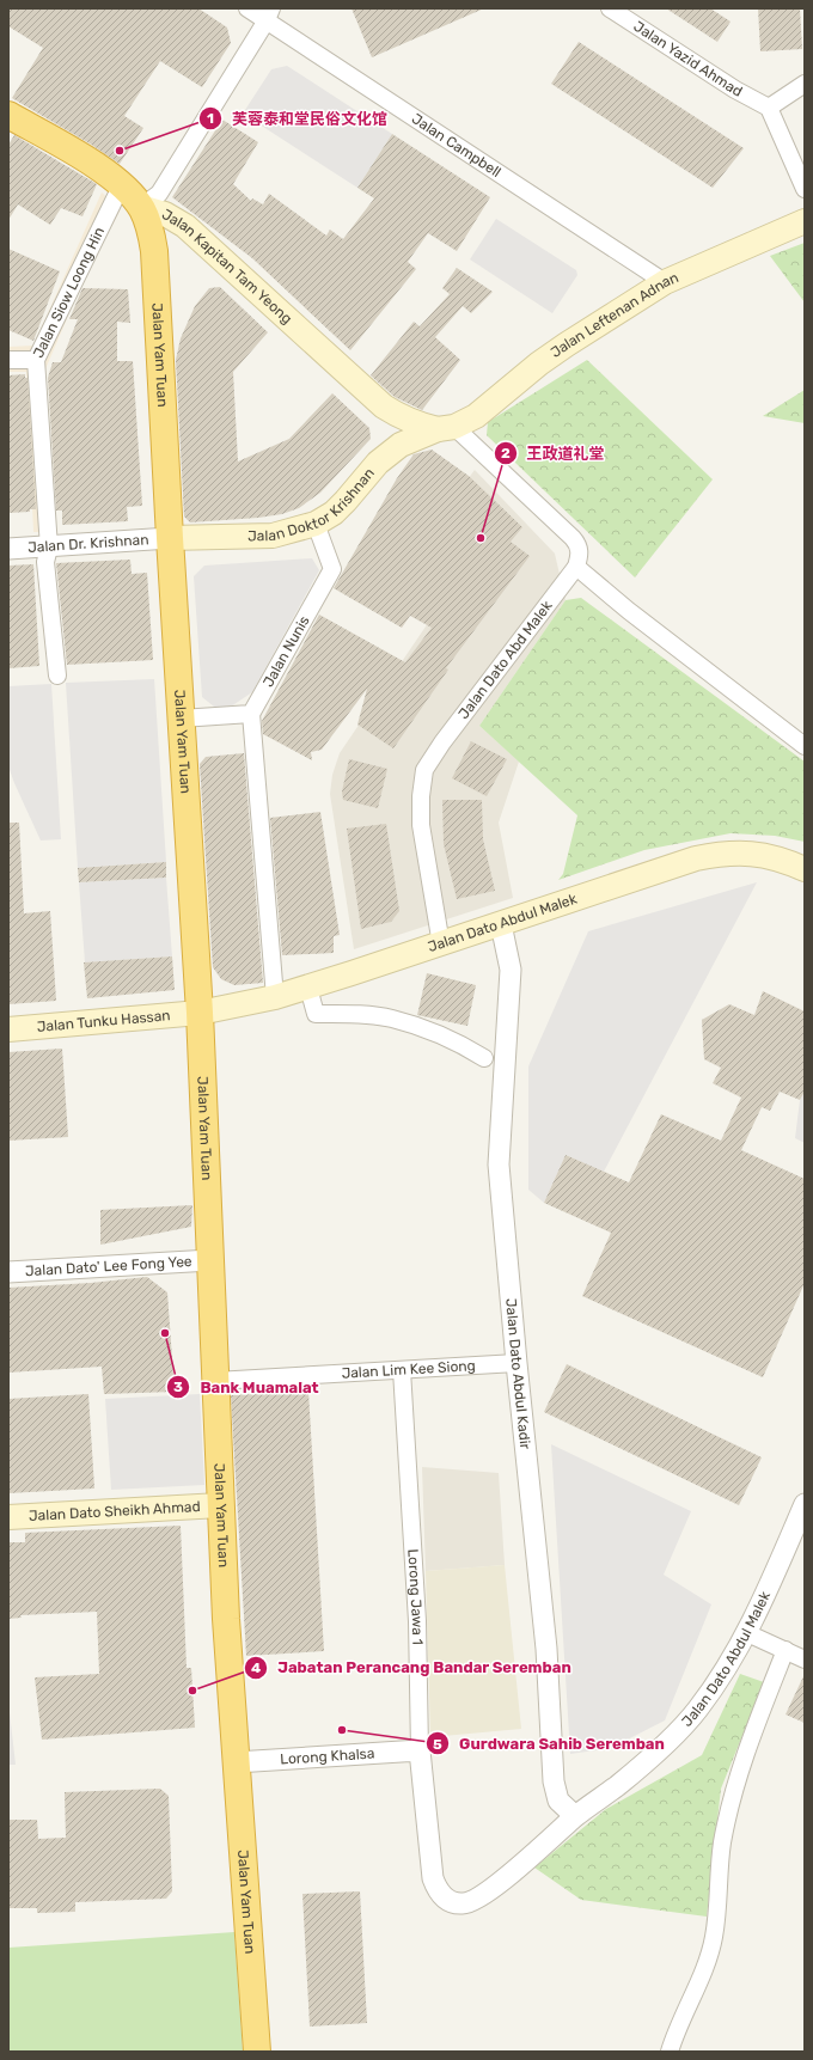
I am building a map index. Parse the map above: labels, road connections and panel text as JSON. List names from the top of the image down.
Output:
{
  "streets": {
    "highway": ["Jalan Kapitan Tam Yeong", "Jalan Yam Tuan"],
    "main road": [
      "Jalan Leftenan Adnan",
      "Jalan Doktor Krishnan",
      "Jalan Dato Abdul Malek",
      "Jalan Tunku Hassan",
      "Jalan Dato Sheikh Ahmad"
    ],
    "street": [
      "Jalan Yazid Ahmad",
      "Jalan Campbell",
      "Jalan Siow Loong Hin",
      "Jalan Dr. Krishnan",
      "Jalan Nunis",
      "Jalan Dato Abd Malek",
      "Jalan Dato' Lee Fong Yee",
      "Jalan Lim Kee Siong",
      "Jalan Dato Abdul Kadir",
      "Lorong Jawa 1",
      "Lorong Khalsa"
    ]
  },
  "crossings": [
    ["Jalan Campbell", "Jalan Leftenan Adnan"],
    ["Jalan Kapitan Tam Yeong", "Jalan Siow Loong Hin"],
    ["Jalan Kapitan Tam Yeong", "Jalan Leftenan Adnan"],
    ["Jalan Kapitan Tam Yeong", "Jalan Yam Tuan"],
    ["Jalan Kapitan Tam Yeong", "Jalan Doktor Krishnan"],
    ["Jalan Siow Loong Hin", "Jalan Dr. Krishnan"],
    ["Jalan Leftenan Adnan", "Jalan Doktor Krishnan"],
    ["Jalan Yam Tuan", "Jalan Doktor Krishnan"],
    ["Jalan Yam Tuan", "Jalan Dr. Krishnan"],
    ["Jalan Yam Tuan", "Jalan Dato Abdul Malek"],
    ["Jalan Yam Tuan", "Jalan Tunku Hassan"],
    ["Jalan Yam Tuan", "Jalan Dato' Lee Fong Yee"],
    ["Jalan Yam Tuan", "Jalan Lim Kee Siong"],
    ["Jalan Yam Tuan", "Jalan Dato Sheikh Ahmad"],
    ["Jalan Yam Tuan", "Lorong Khalsa"],
    ["Jalan Doktor Krishnan", "Jalan Dr. Krishnan"],
    ["Jalan Doktor Krishnan", "Jalan Nunis"],
    ["Jalan Dato Abd Malek", "Jalan Dato Abdul Malek"],
    ["Jalan Dato Abdul Malek", "Jalan Tunku Hassan"],
    ["Jalan Dato Abdul Malek", "Jalan Dato Abdul Kadir"],
    ["Jalan Dato Abdul Malek", "Lorong Jawa 1"],
    ["Jalan Lim Kee Siong", "Jalan Dato Abdul Kadir"],
    ["Jalan Lim Kee Siong", "Lorong Jawa 1"],
    ["Lorong Jawa 1", "Lorong Khalsa"]
  ],
  "places": [
    "芙蓉泰和堂民俗文化馆",
    "王政道礼堂",
    "Bank Muamalat",
    "Jabatan Perancang Bandar Seremban",
    "Gurdwara Sahib Seremban"
  ]
}
